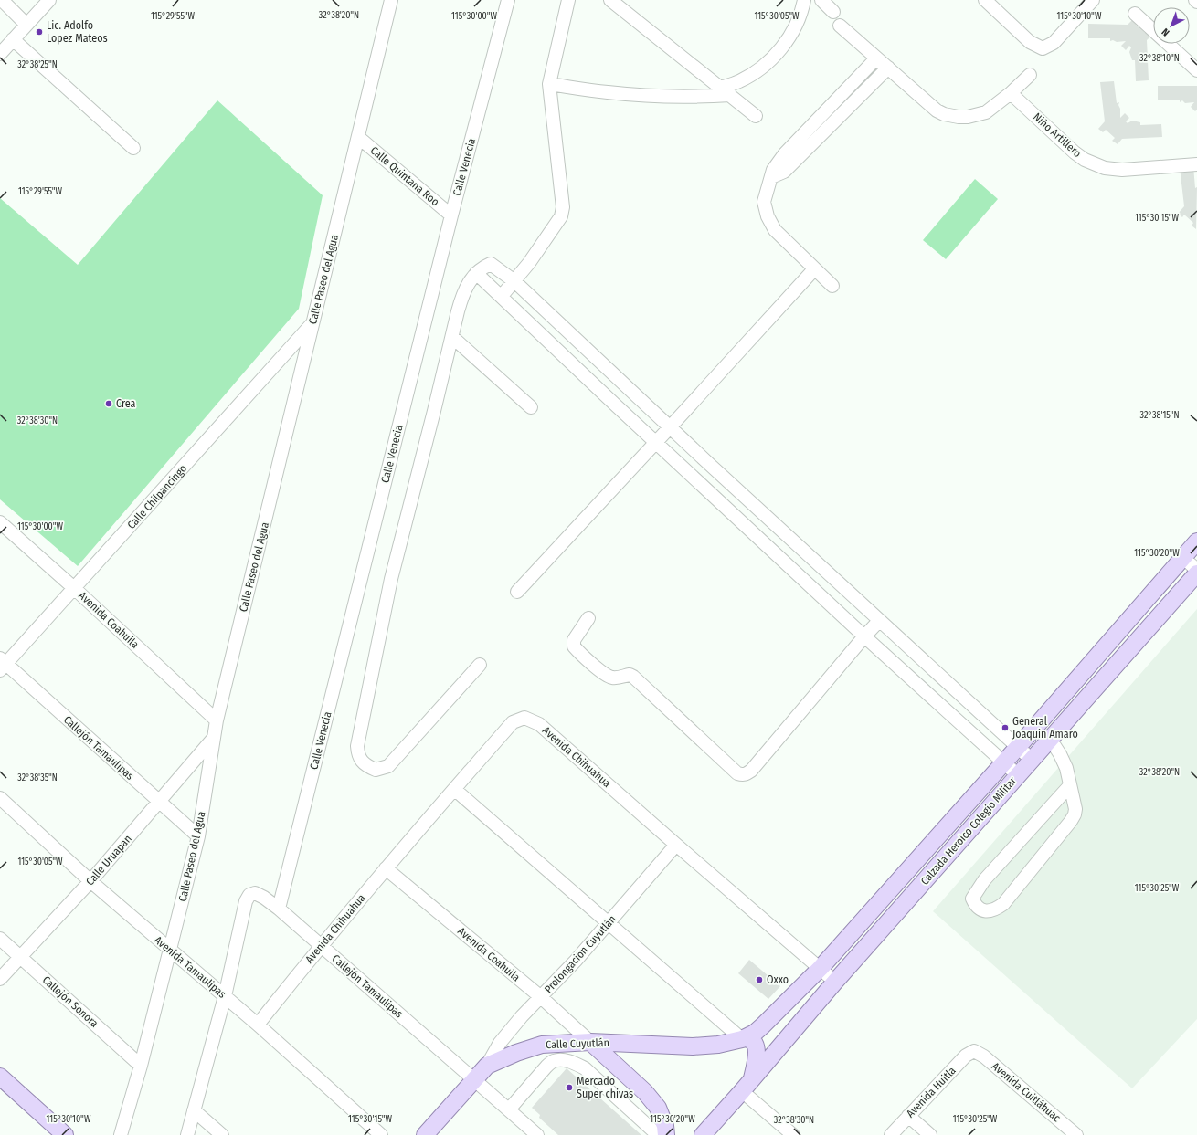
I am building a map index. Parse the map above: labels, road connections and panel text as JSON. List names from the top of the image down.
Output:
{
  "streets": {
    "main road": ["Calzada Heroico Colegio Militar", "Calle Cuyutlán"],
    "street": [
      "Niño Artillero",
      "Calle Venecia",
      "Calle Quintana Roo",
      "Calle Paseo del Agua",
      "Calle Chilpancingo",
      "Avenida Coahuila",
      "Callejón Tamaulipas",
      "Avenida Chihuahua",
      "Calle Uruapan",
      "Prolongación Cuyutlán",
      "Avenida Tamaulipas",
      "Callejón Sonora",
      "Avenida Huitla",
      "Avenida Cuitláhuac"
    ]
  },
  "crossings": [
    ["Calle Venecia", "Calle Quintana Roo"],
    ["Calle Venecia", "Callejón Tamaulipas"],
    ["Calle Quintana Roo", "Calle Paseo del Agua"],
    ["Calle Paseo del Agua", "Calle Chilpancingo"],
    ["Calle Paseo del Agua", "Avenida Coahuila"],
    ["Calle Paseo del Agua", "Callejón Tamaulipas"],
    ["Calle Paseo del Agua", "Calle Uruapan"],
    ["Calle Paseo del Agua", "Avenida Tamaulipas"],
    ["Calle Paseo del Agua", "Callejón Sonora"],
    ["Calle Chilpancingo", "Avenida Coahuila"],
    ["Calle Chilpancingo", "Callejón Tamaulipas"],
    ["Avenida Coahuila", "Avenida Chihuahua"],
    ["Avenida Coahuila", "Prolongación Cuyutlán"],
    ["Avenida Coahuila", "Calle Cuyutlán"],
    ["Callejón Tamaulipas", "Avenida Chihuahua"],
    ["Callejón Tamaulipas", "Calle Uruapan"],
    ["Callejón Tamaulipas", "Avenida Tamaulipas"],
    ["Callejón Tamaulipas", "Calle Cuyutlán"],
    ["Avenida Chihuahua", "Calzada Heroico Colegio Militar"],
    ["Avenida Chihuahua", "Prolongación Cuyutlán"],
    ["Avenida Chihuahua", "Avenida Tamaulipas"],
    ["Calzada Heroico Colegio Militar", "Calle Cuyutlán"],
    ["Calle Uruapan", "Avenida Tamaulipas"],
    ["Calle Uruapan", "Callejón Sonora"],
    ["Prolongación Cuyutlán", "Calle Cuyutlán"],
    ["Avenida Huitla", "Avenida Cuitláhuac"]
  ],
  "places": [
    "Lic. Adolfo Lopez Mateos",
    "Crea",
    "General Joaquin Amaro",
    "Oxxo",
    "Mercado Super chivas"
  ],
  "north": "bottom left",
  "coordinates": [
    "32°38'20\"N",
    "115°29'55\"W",
    "115°30'00\"W",
    "115°30'05\"W",
    "115°30'10\"W",
    "32°38'10\"N",
    "32°38'25\"N",
    "115°30'15\"W",
    "32°38'15\"N",
    "32°38'30\"N",
    "115°30'20\"W",
    "32°38'35\"N",
    "115°30'25\"W"
  ]
}
